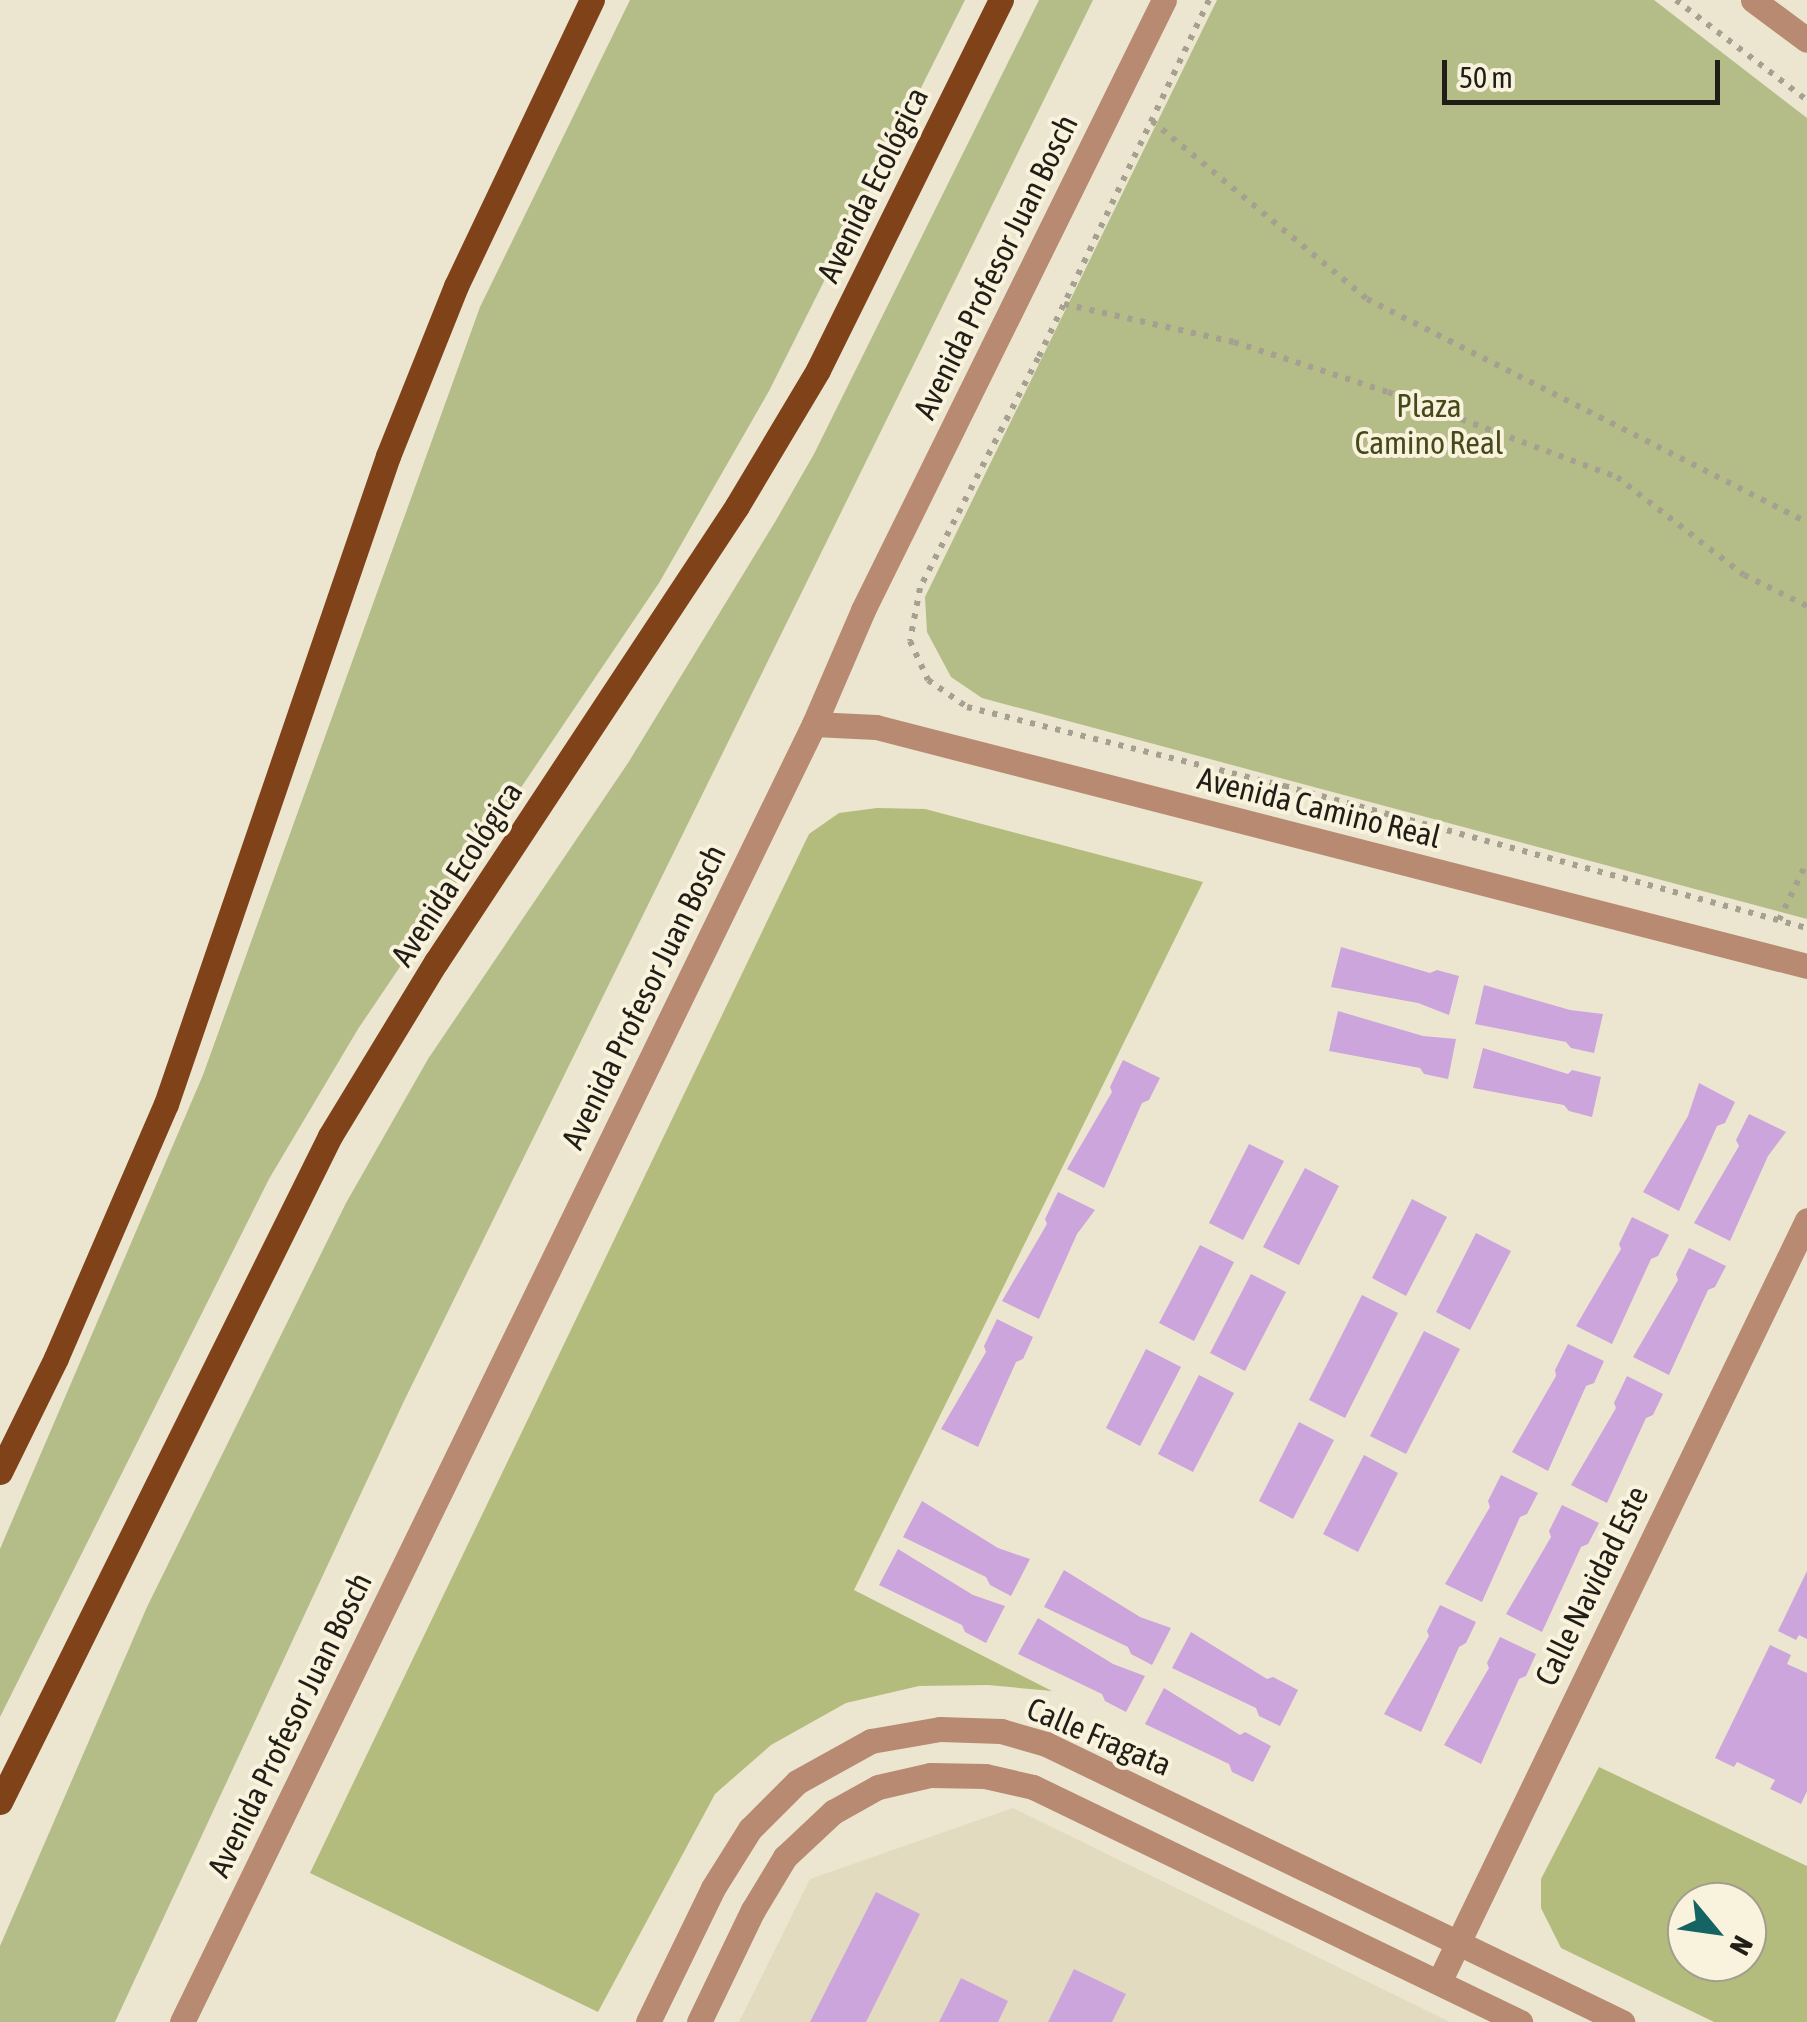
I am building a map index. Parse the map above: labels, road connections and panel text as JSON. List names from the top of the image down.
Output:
{
  "streets": {
    "main road": ["Avenida Ecológica"],
    "street": [
      "Avenida Profesor Juan Bosch",
      "Avenida Camino Real",
      "Calle Navidad Este",
      "Calle Fragata"
    ]
  },
  "crossings": [
    ["Avenida Profesor Juan Bosch", "Avenida Camino Real"],
    ["Calle Navidad Este", "Calle Fragata"]
  ],
  "parks": ["Plaza Camino Real"],
  "scale_bar": "50 m",
  "north": "bottom right"
}
